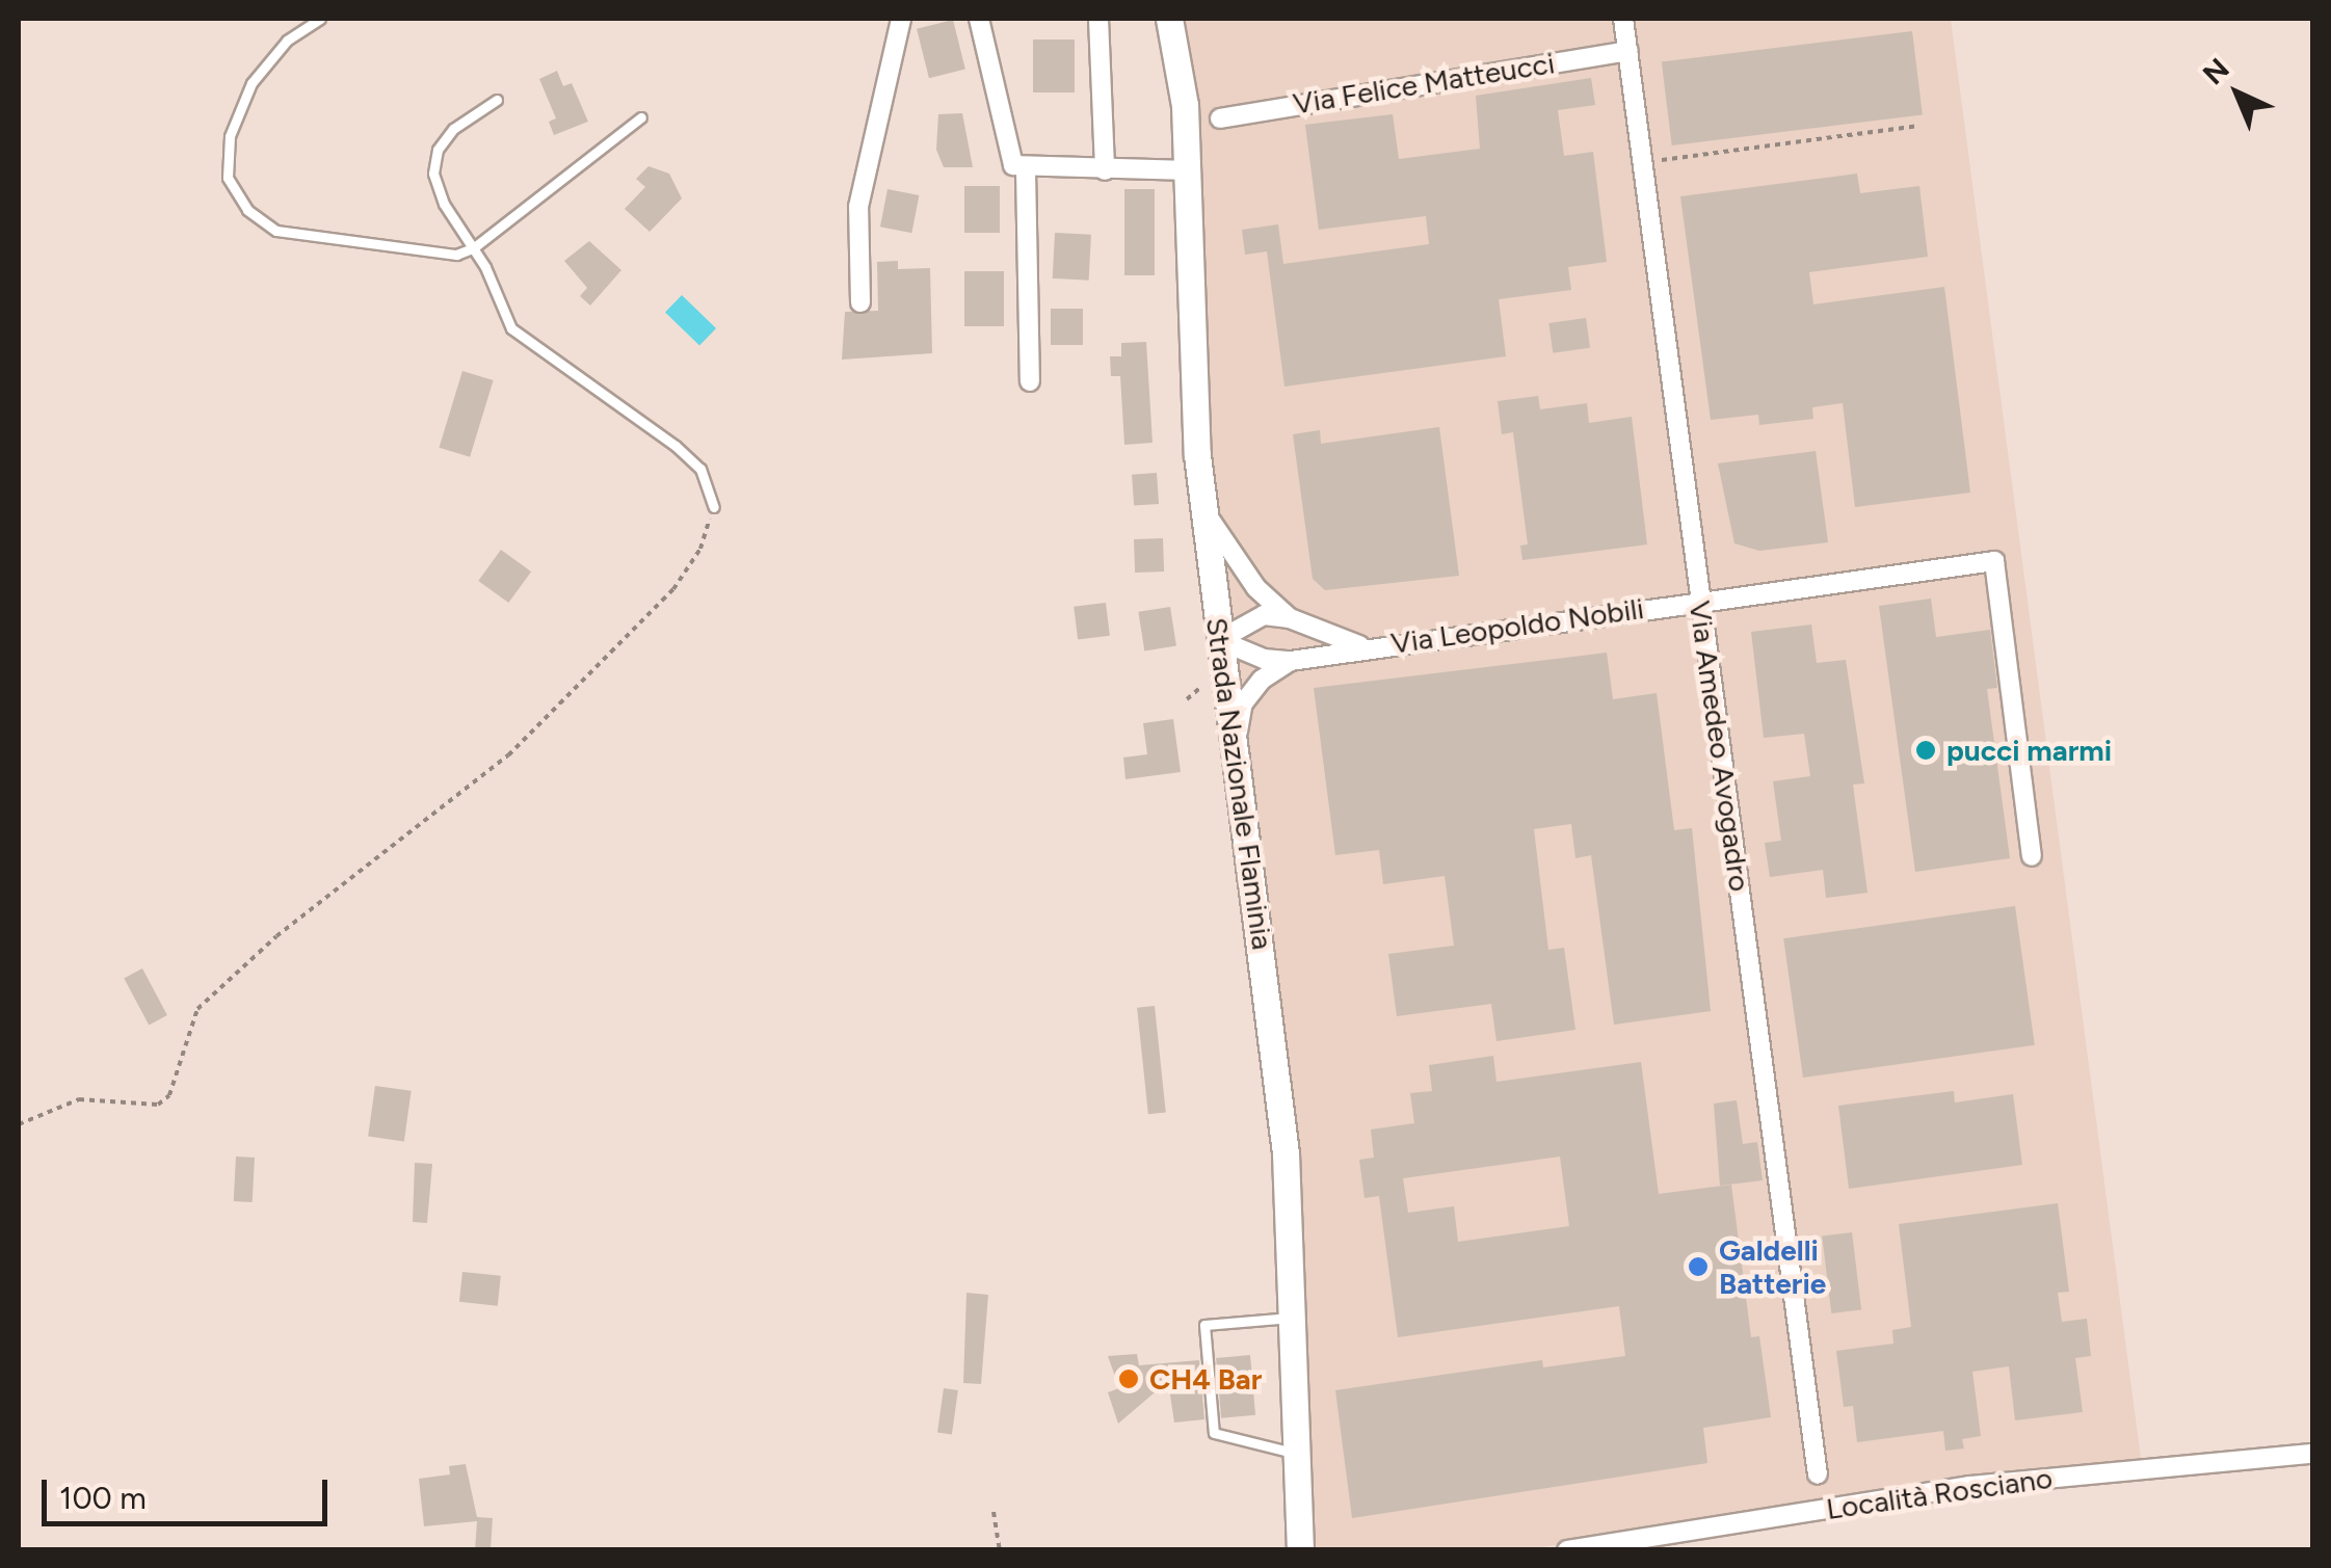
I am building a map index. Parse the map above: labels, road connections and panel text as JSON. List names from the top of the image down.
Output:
{
  "streets": {
    "main road": ["Strada Nazionale Flaminia"],
    "street": [
      "Via Felice Matteucci",
      "Via Leopoldo Nobili",
      "Via Amedeo Avogadro",
      "Località Rosciano"
    ]
  },
  "crossings": [
    ["Via Felice Matteucci", "Via Amedeo Avogadro"],
    ["Via Leopoldo Nobili", "Via Amedeo Avogadro"],
    ["Via Leopoldo Nobili", "Strada Nazionale Flaminia"]
  ],
  "places": ["pucci marmi", "Galdelli Batterie", "CH4 Bar"],
  "scale_bar": "100 m",
  "north": "top left"
}
